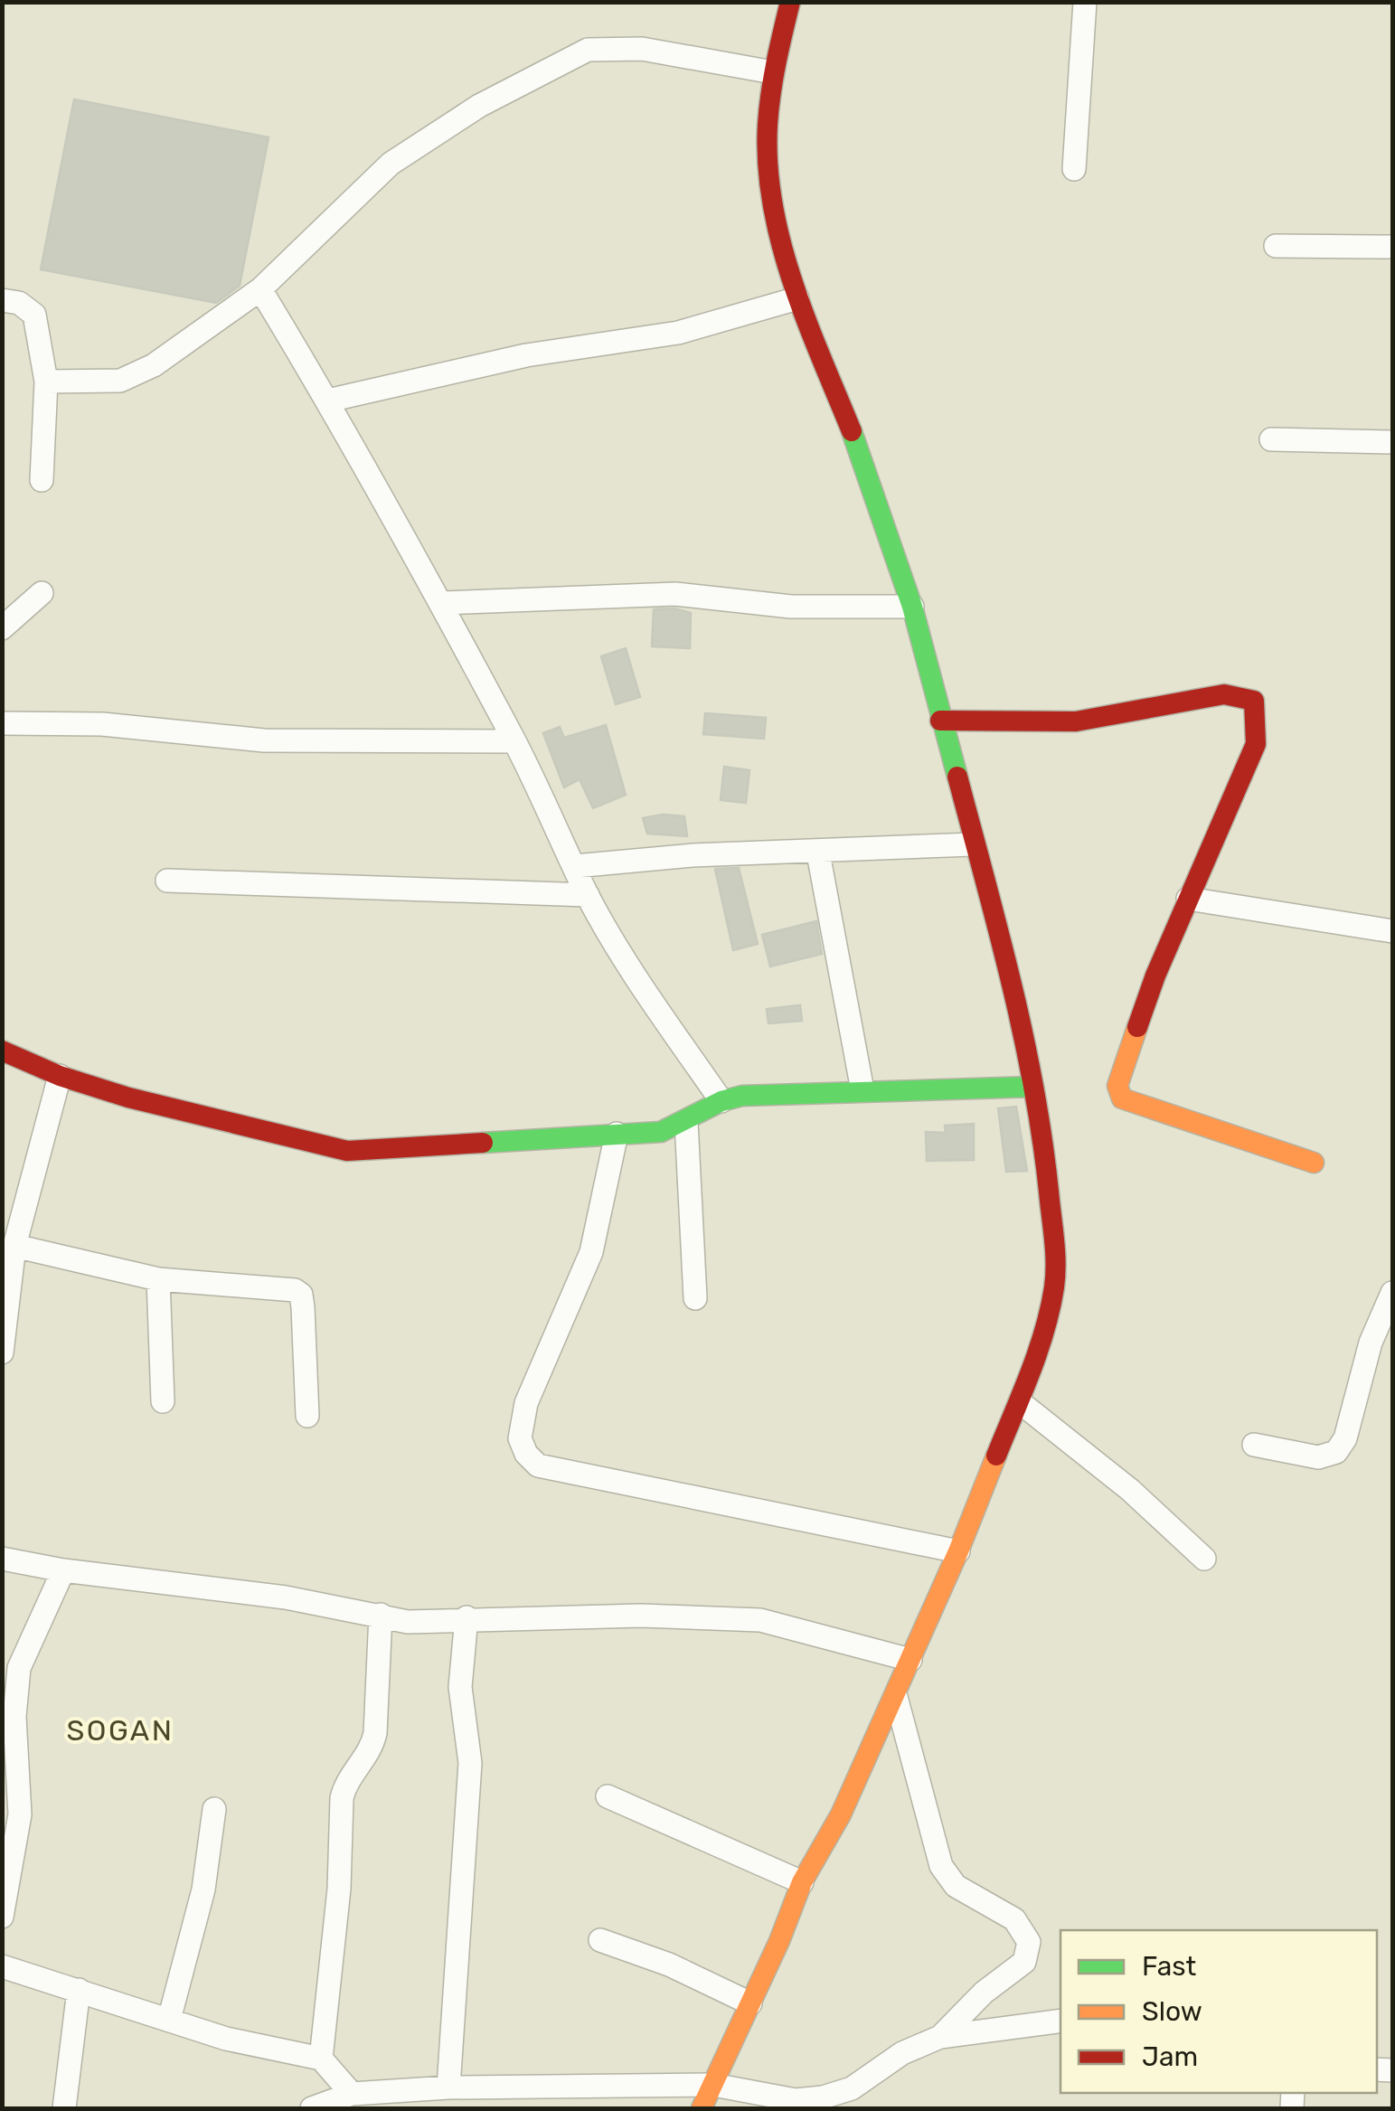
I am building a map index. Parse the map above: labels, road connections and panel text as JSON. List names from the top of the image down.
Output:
{
  "districts": ["SOGAN"],
  "legend": ["Fast", "Slow", "Jam"]
}
